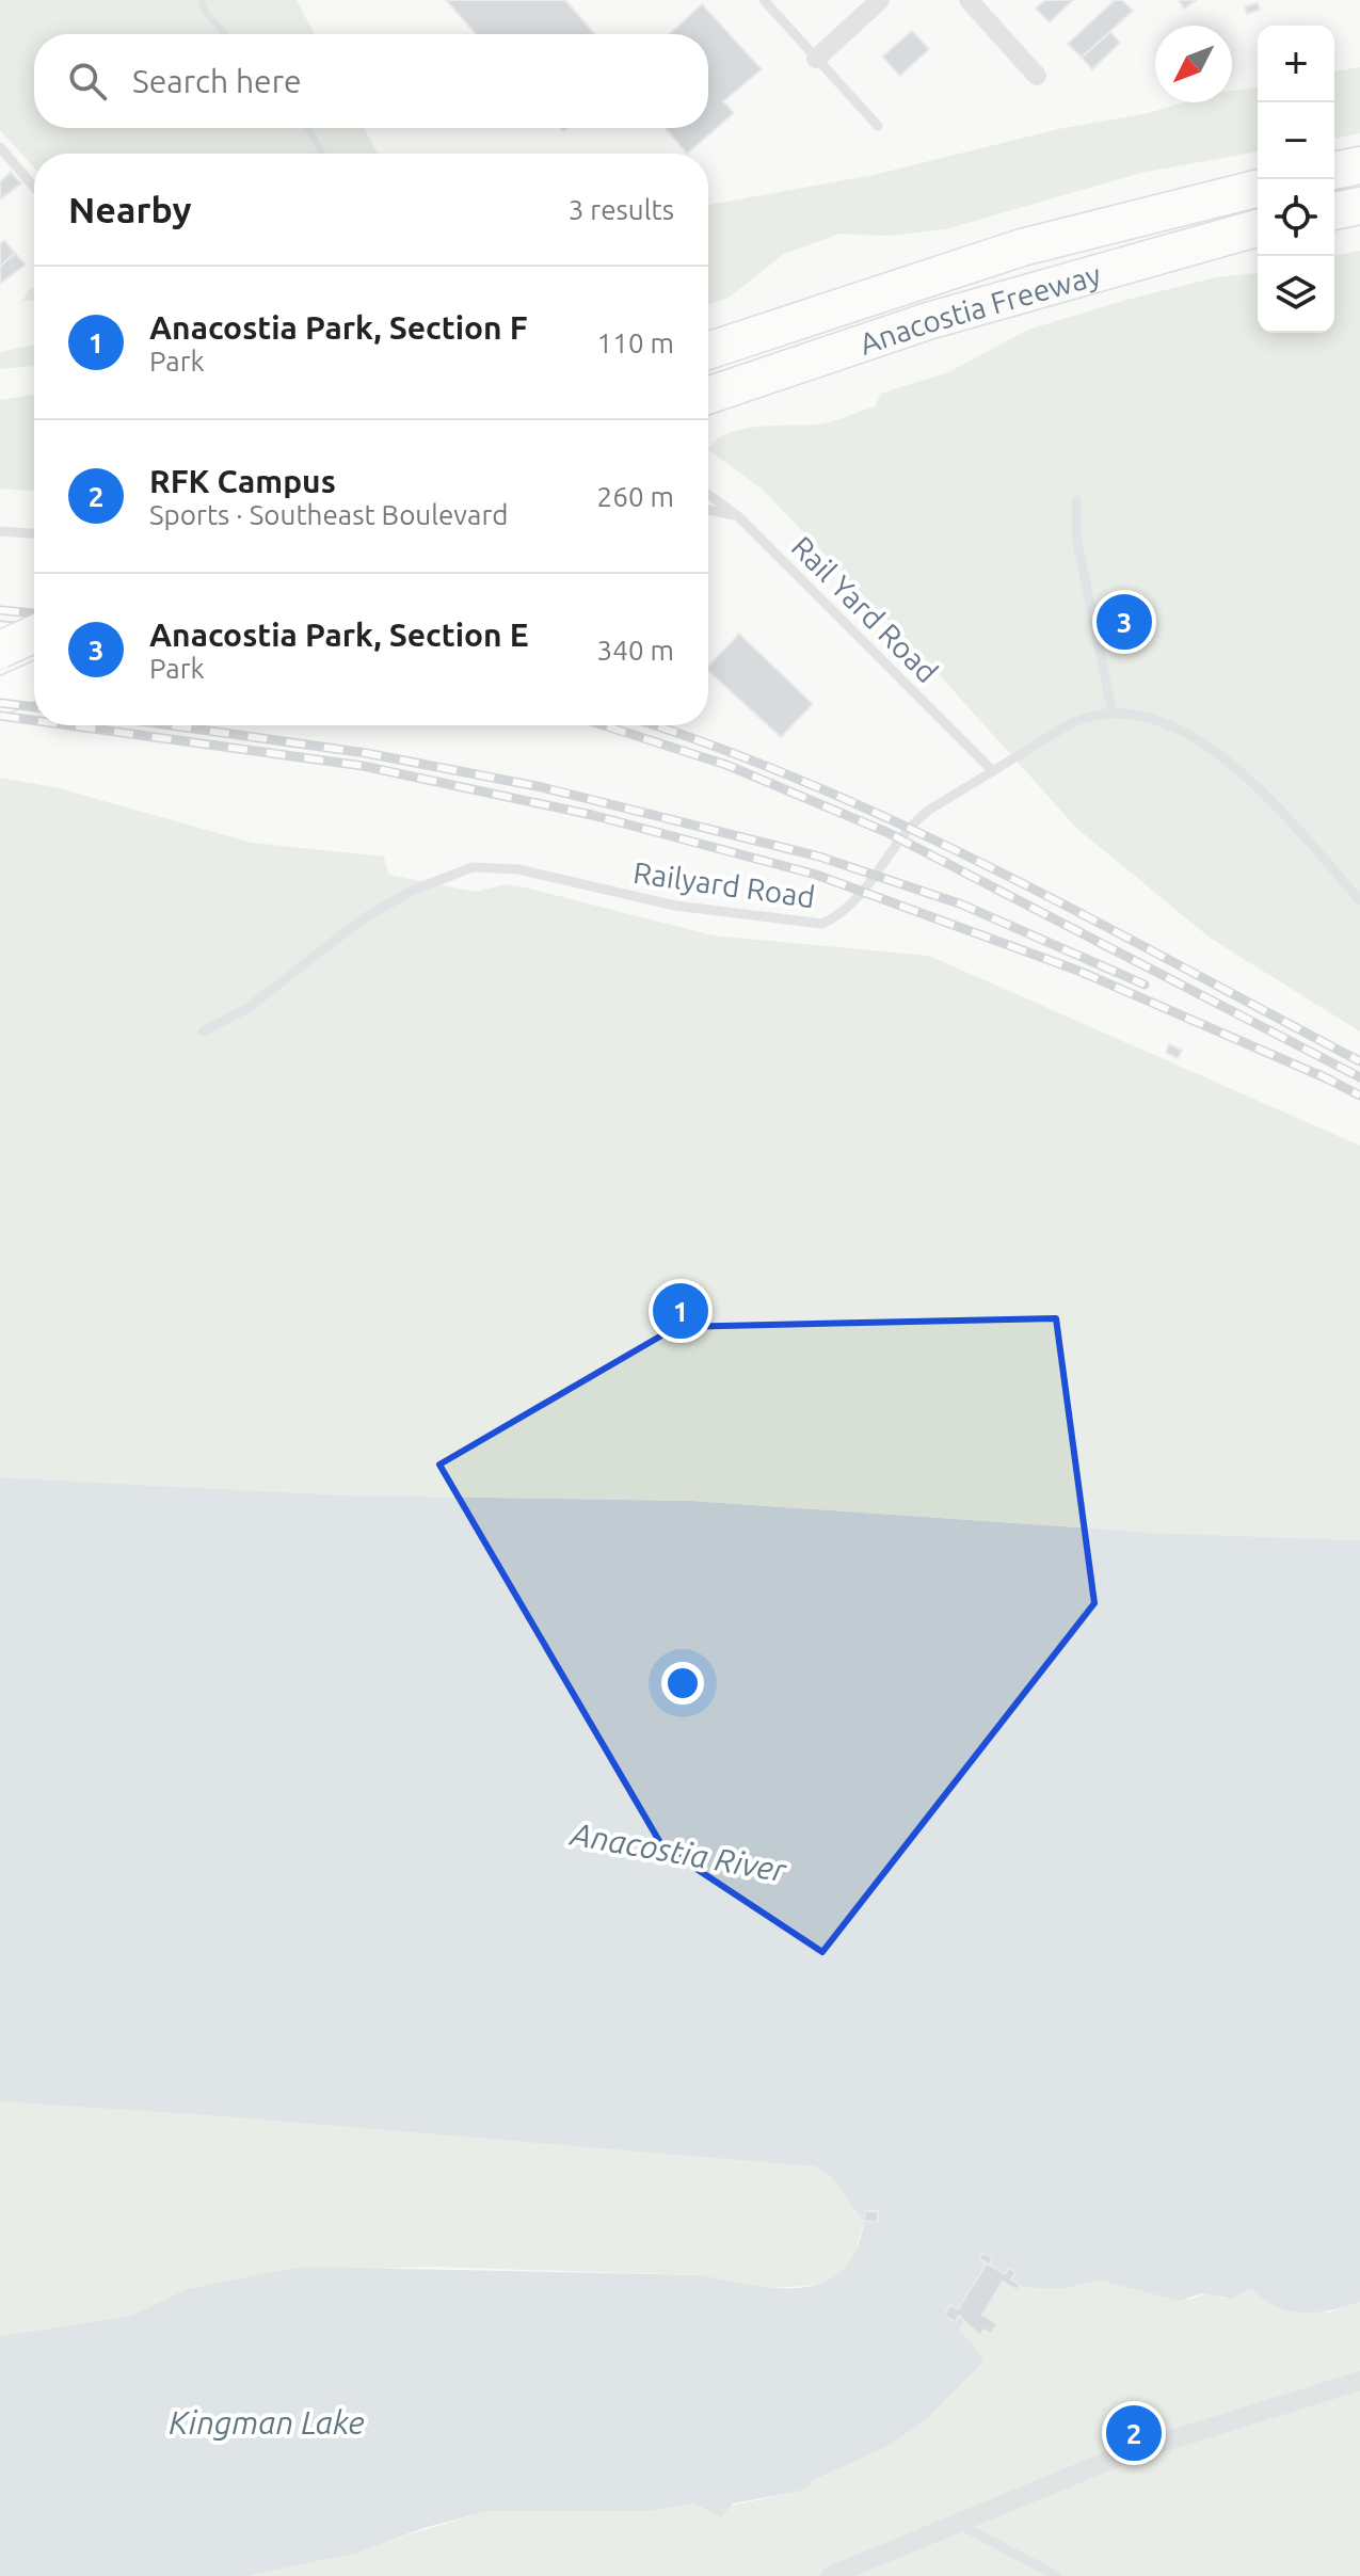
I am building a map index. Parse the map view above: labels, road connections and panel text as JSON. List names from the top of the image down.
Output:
{
  "streets": {
    "highway": ["Anacostia Freeway"],
    "lane": ["Rail Yard Road", "Railyard Road"]
  },
  "crossings": [
    ["Rail Yard Road", "Railyard Road"]
  ],
  "water": ["Anacostia River", "Kingman Lake"],
  "north": "bottom left",
  "page": {
    "map_buttons": ["+", "−"],
    "search": "Search here",
    "heading": ["Nearby", "3 results"],
    "list": [
      {
        "mark": "1",
        "name": "Anacostia Park, Section F",
        "note": "Park",
        "value": "110 m"
      },
      {
        "mark": "2",
        "name": "RFK Campus",
        "note": "Sports · Southeast Boulevard",
        "value": "260 m"
      },
      {
        "mark": "3",
        "name": "Anacostia Park, Section E",
        "note": "Park",
        "value": "340 m"
      }
    ],
    "pins": ["3", "1", "2"]
  }
}
